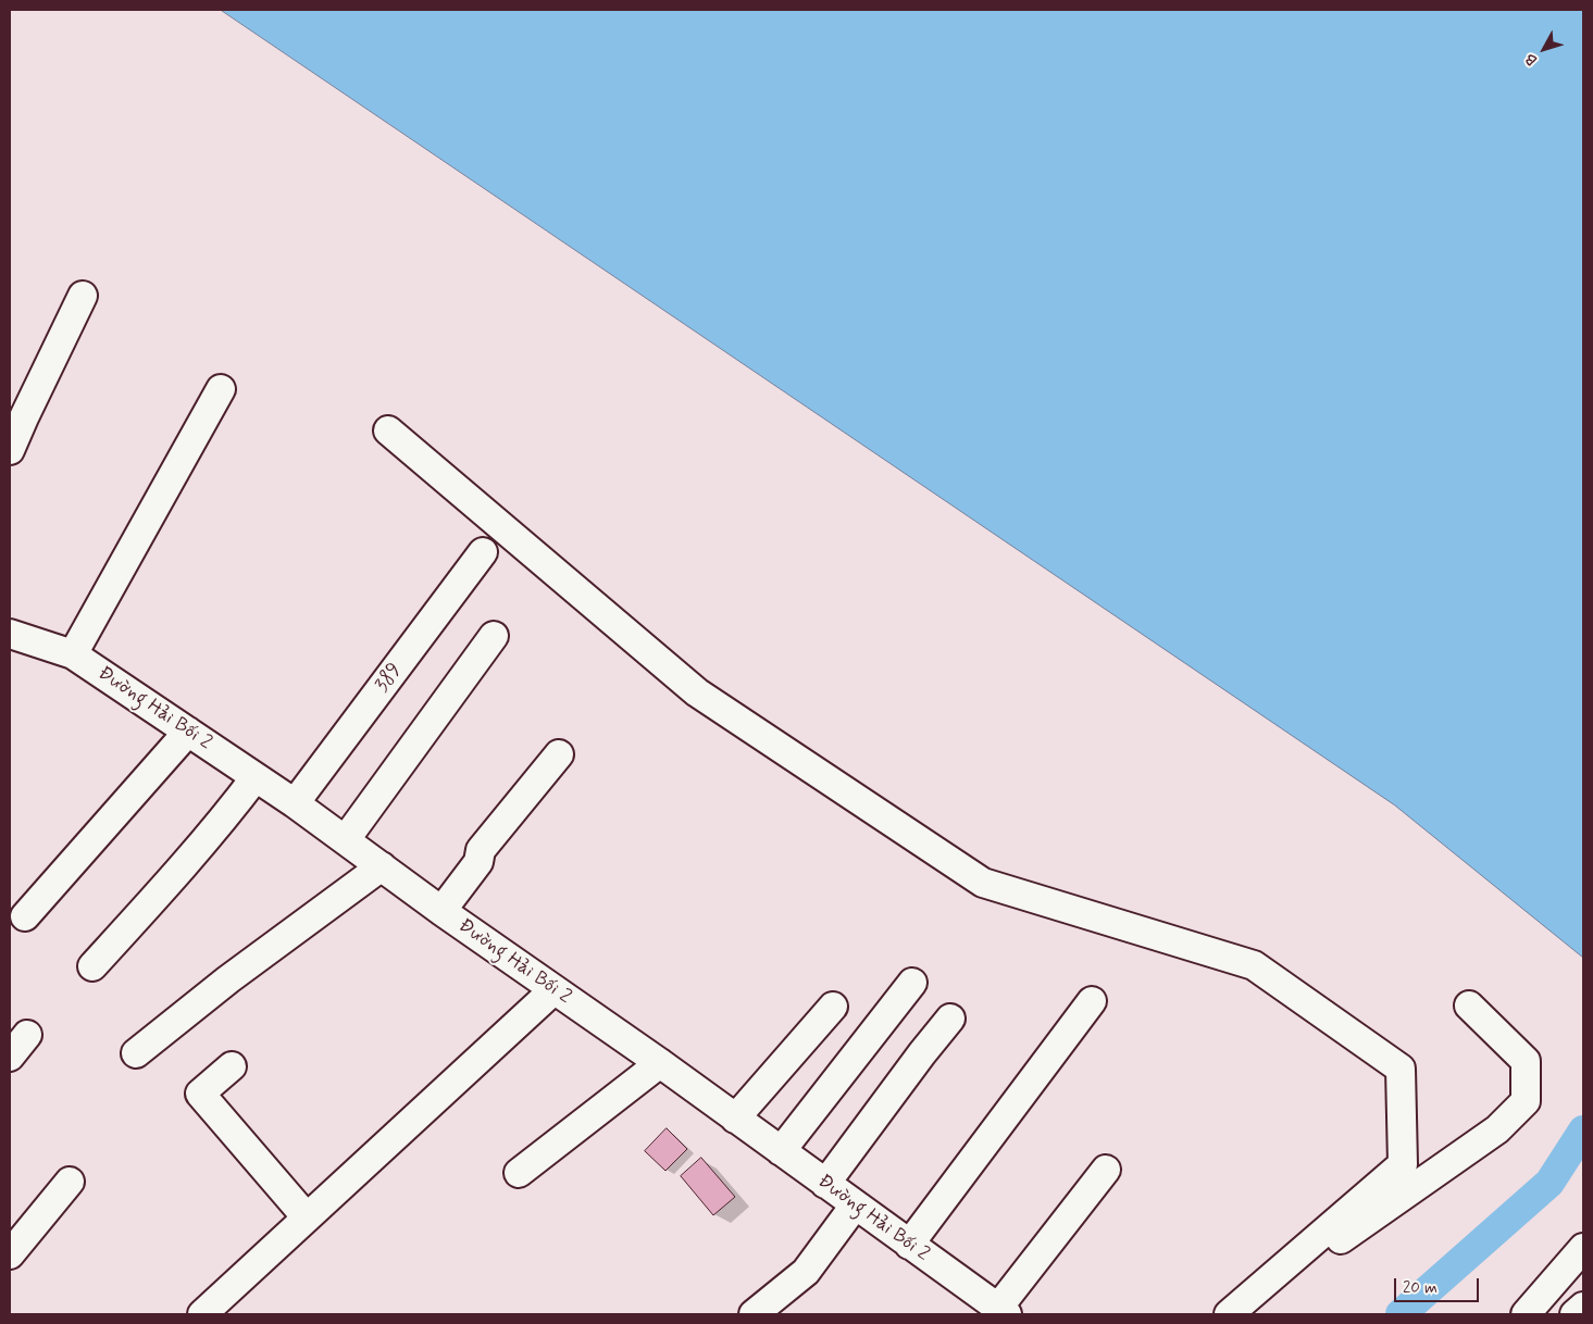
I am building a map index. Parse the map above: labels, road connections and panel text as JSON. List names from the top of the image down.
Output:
{
  "streets": {
    "street": ["389", "Đường Hải Bối 2"]
  },
  "crossings": [
    ["389", "Đường Hải Bối 2"]
  ],
  "scale_bar": "20 m",
  "north": "bottom left"
}
